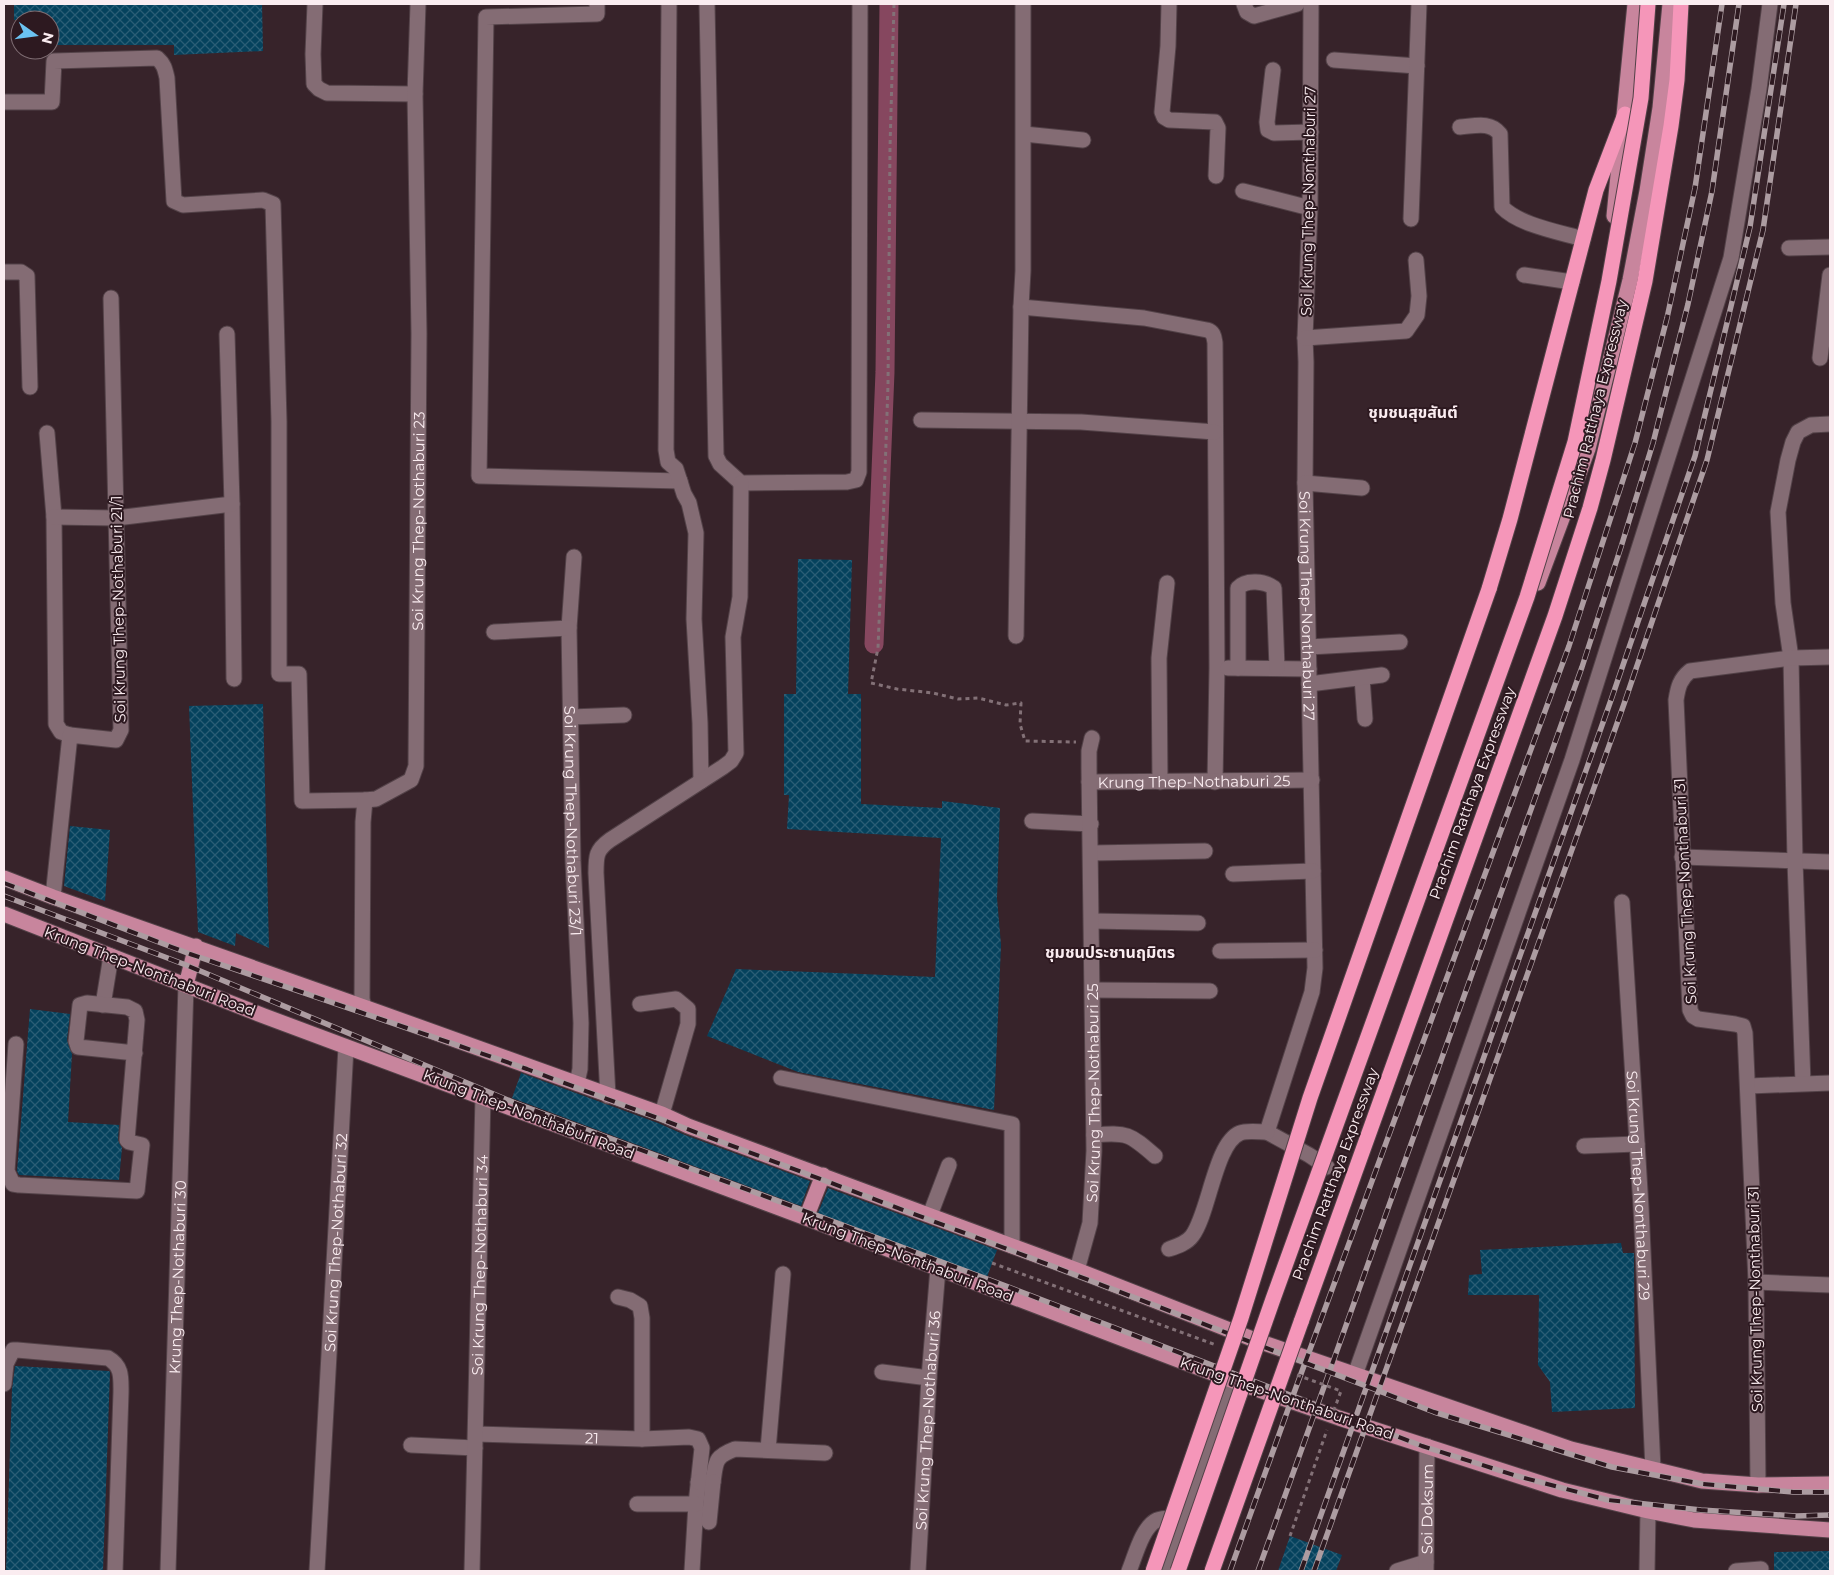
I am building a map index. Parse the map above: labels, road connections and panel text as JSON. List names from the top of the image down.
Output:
{
  "streets": {
    "highway": ["Prachim Ratthaya Expressway"],
    "main road": ["Krung Thep-Nonthaburi Road"],
    "street": [
      "Soi Krung Thep-Nonthaburi 27",
      "Soi Krung Thep-Nothaburi 23",
      "Soi Krung Thep-Nothaburi 21/1",
      "Krung Thep-Nothaburi 25",
      "Soi Krung Thep-Nothaburi 23/1",
      "Soi Krung Thep-Nonthaburi 31",
      "Soi Krung Thep-Nothaburi 25",
      "Soi Krung Thep-Nonthaburi 29",
      "Soi Krung Thep-Nothaburi 32",
      "Soi Krung Thep-Nothaburi 34",
      "Krung Thep-Nothaburi 30",
      "Soi Krung Thep-Nothaburi 36",
      "21",
      "Soi Doksum"
    ]
  },
  "crossings": [
    ["Soi Krung Thep-Nonthaburi 27", "Krung Thep-Nothaburi 25"],
    ["Krung Thep-Nothaburi 25", "Soi Krung Thep-Nothaburi 25"],
    ["Krung Thep-Nonthaburi Road", "Soi Krung Thep-Nothaburi 32"],
    ["Krung Thep-Nonthaburi Road", "Soi Krung Thep-Nothaburi 34"],
    ["Krung Thep-Nonthaburi Road", "Krung Thep-Nothaburi 30"],
    ["Krung Thep-Nonthaburi Road", "Soi Krung Thep-Nothaburi 36"],
    ["Krung Thep-Nonthaburi Road", "Soi Doksum"],
    ["Soi Krung Thep-Nothaburi 34", "21"]
  ],
  "districts": ["ชุมชนสุขสันต์", "ชุมชนประชานฤมิตร"],
  "north": "right"
}
